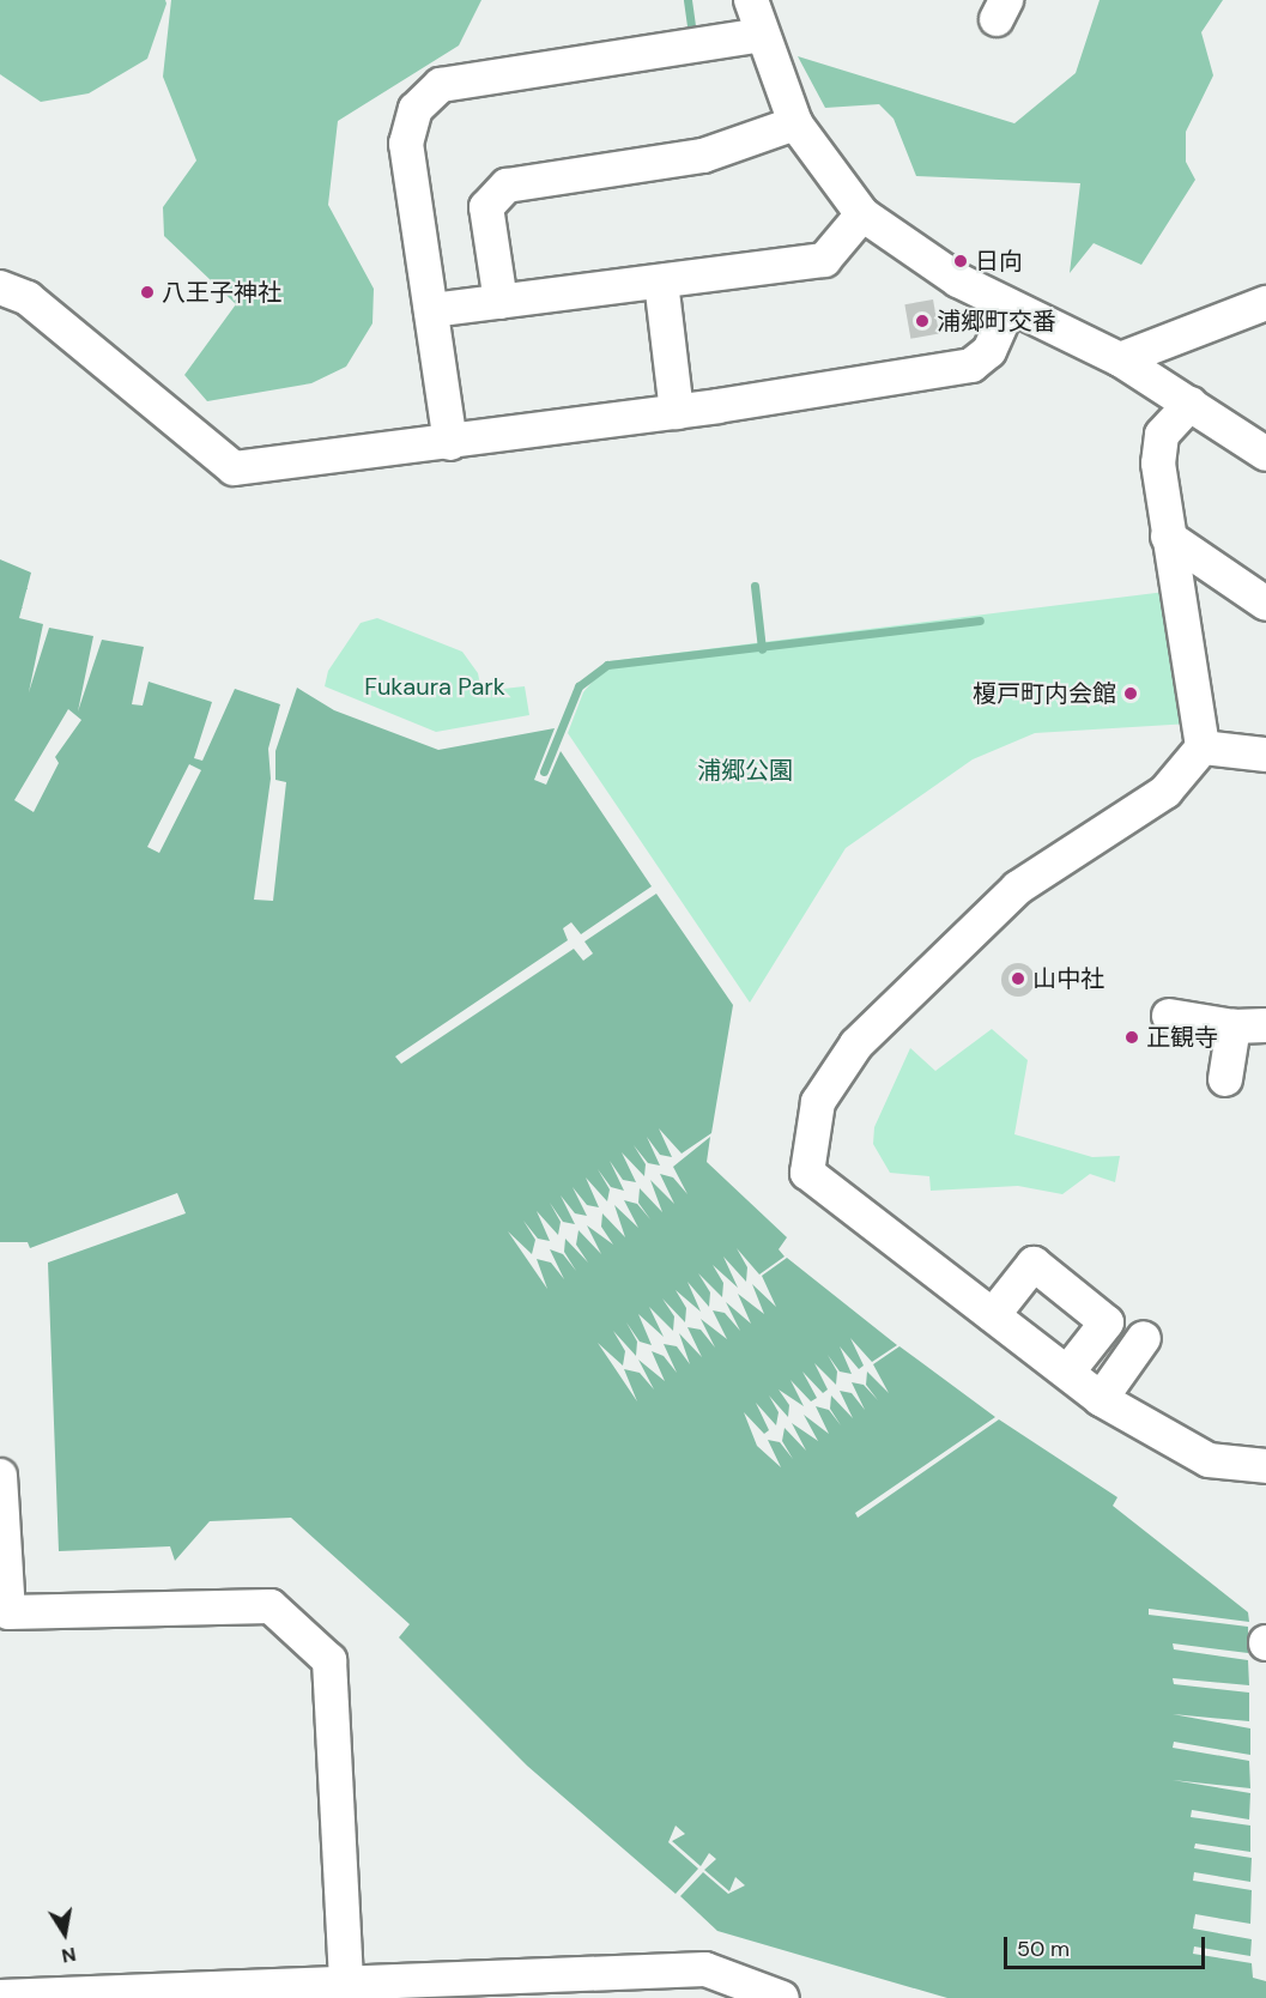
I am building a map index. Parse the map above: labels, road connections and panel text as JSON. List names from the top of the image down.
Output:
{
  "parks": ["Fukaura Park", "浦郷公園"],
  "places": [
    "日向",
    "八王子神社",
    "浦郷町交番",
    "榎戸町内会館",
    "山中社",
    "正観寺"
  ],
  "scale_bar": "50 m",
  "north": "bottom"
}
